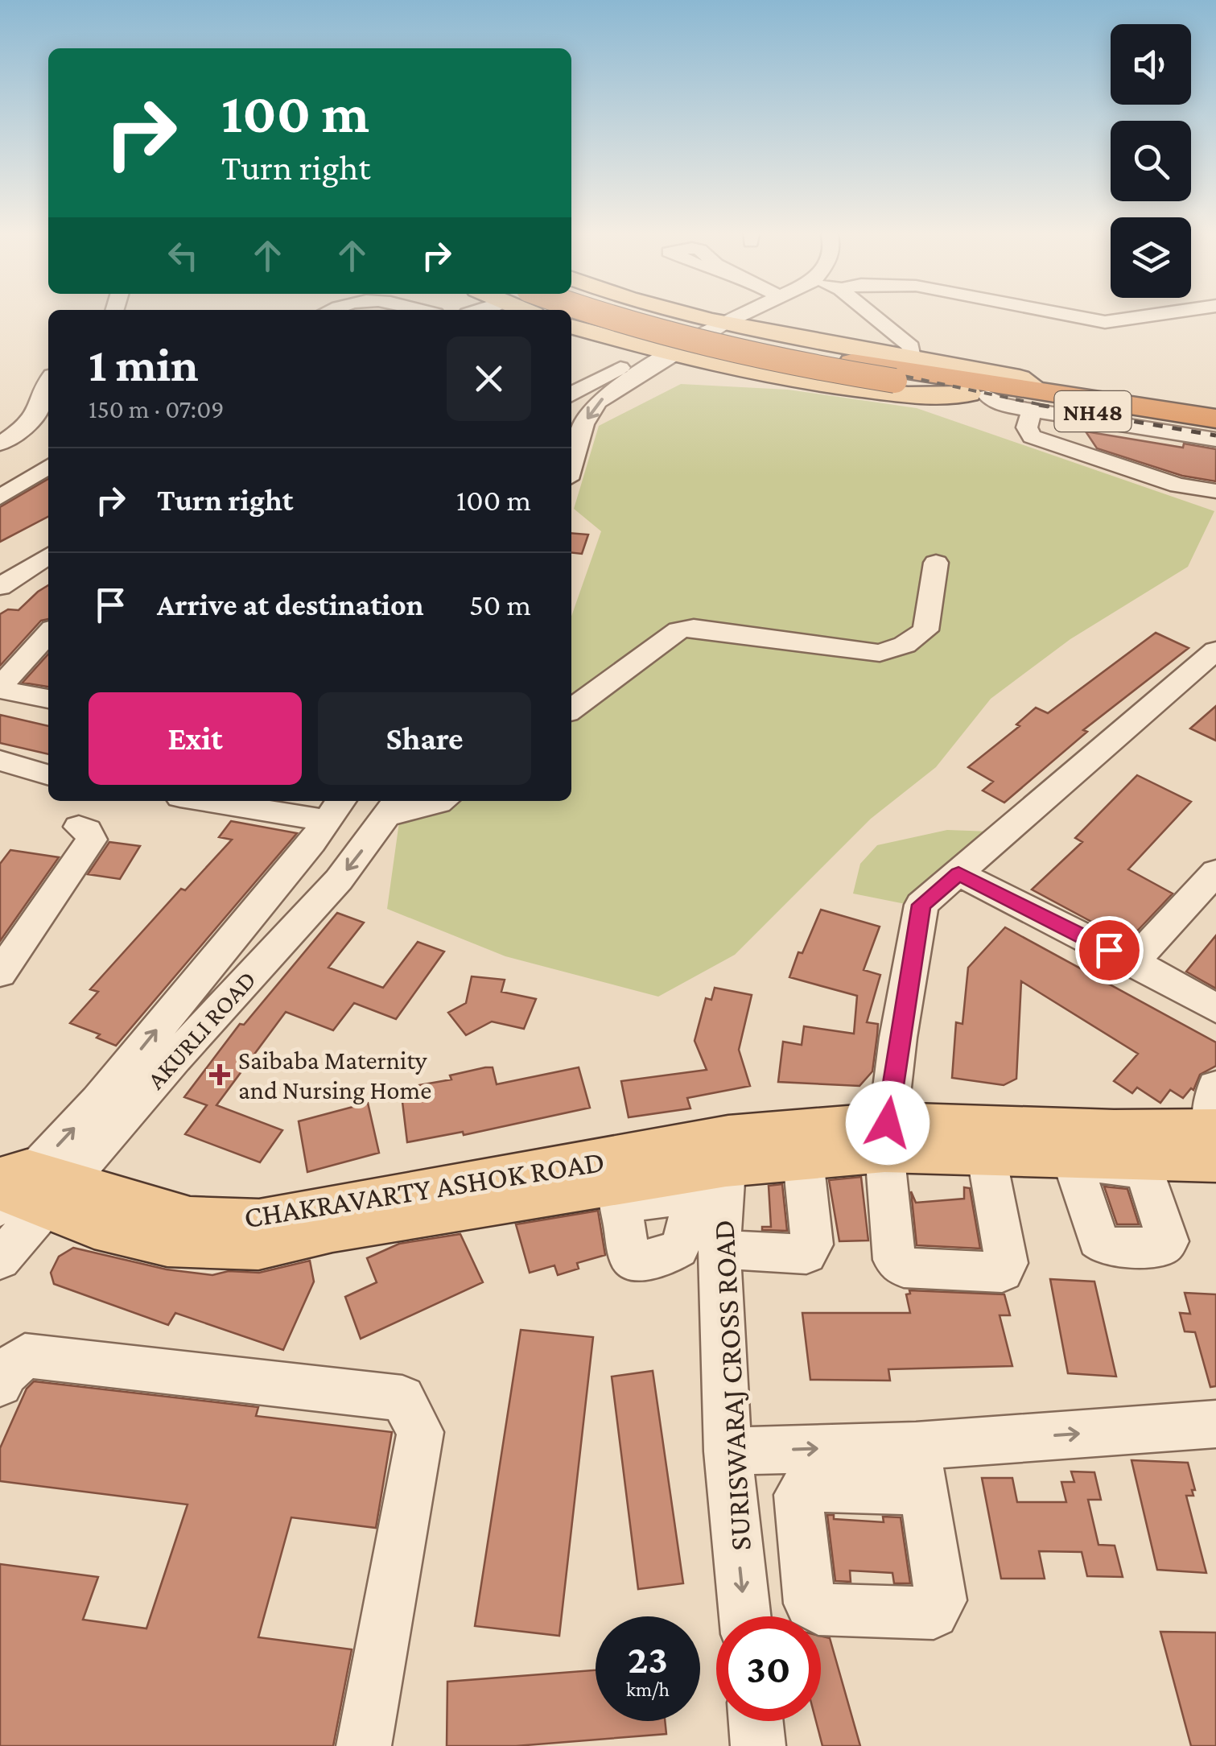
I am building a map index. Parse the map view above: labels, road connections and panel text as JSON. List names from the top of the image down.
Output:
{
  "streets": {
    "highway": ["NH48"],
    "main road": ["CHAKRAVARTY ASHOK ROAD"],
    "street": ["AKURLI ROAD", "SURISWARAJ CROSS ROAD"]
  },
  "crossings": [
    ["AKURLI ROAD", "CHAKRAVARTY ASHOK ROAD"],
    ["CHAKRAVARTY ASHOK ROAD", "SURISWARAJ CROSS ROAD"]
  ],
  "one_way": ["SURISWARAJ CROSS ROAD"],
  "places": {
    "health": ["Saibaba Maternity and Nursing Home"]
  },
  "page": {
    "turn": ["100 m", "Turn right"],
    "heading": ["1 min", "150 m · 07:09"],
    "list": [
      {
        "name": "Turn right",
        "value": "100 m"
      },
      {
        "name": "Arrive at destination",
        "value": "50 m"
      }
    ],
    "buttons": ["Exit", "Share"],
    "speed": "23 km/h",
    "limit": "30"
  }
}
